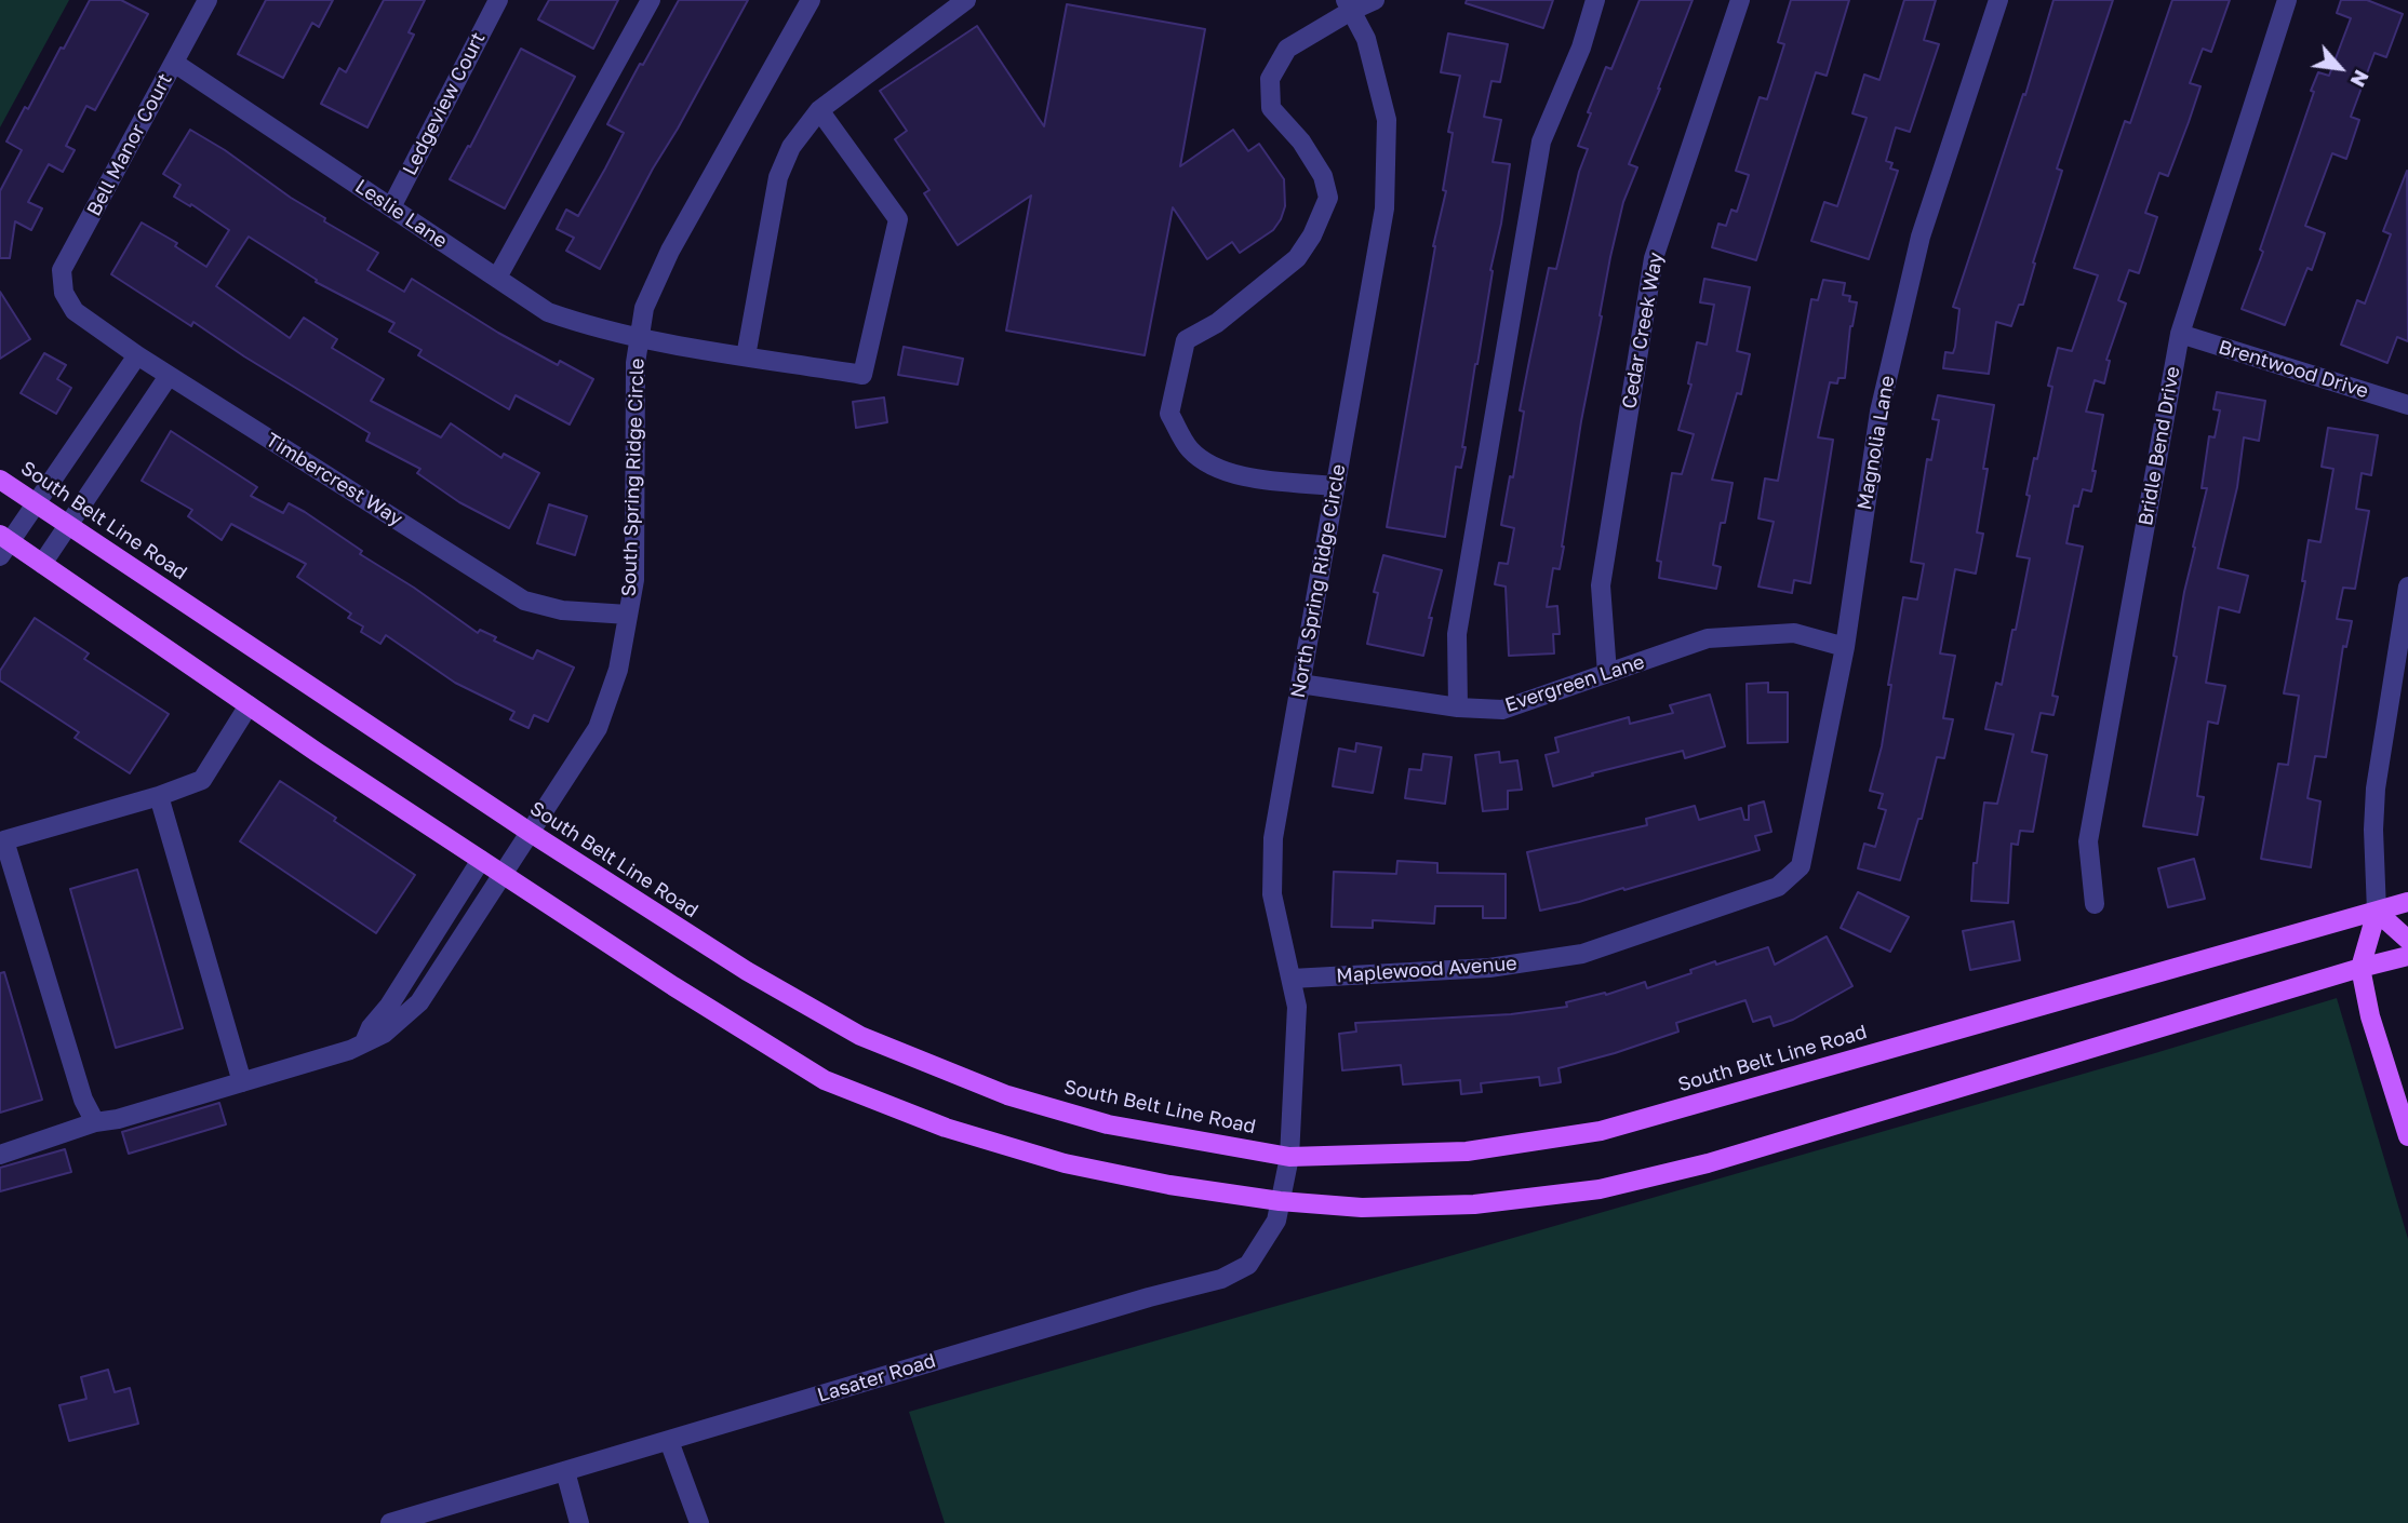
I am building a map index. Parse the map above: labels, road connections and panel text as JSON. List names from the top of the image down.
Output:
{
  "streets": {
    "main road": ["South Belt Line Road"],
    "street": [
      "Ledgeview Court",
      "Bell Manor Court",
      "Leslie Lane",
      "Cedar Creek Way",
      "Brentwood Drive",
      "Magnolia Lane",
      "Bridle Bend Drive",
      "South Spring Ridge Circle",
      "Timbercrest Way",
      "North Spring Ridge Circle",
      "Evergreen Lane",
      "Maplewood Avenue",
      "Lasater Road"
    ]
  },
  "crossings": [
    ["Ledgeview Court", "Leslie Lane"],
    ["Bell Manor Court", "Leslie Lane"],
    ["Bell Manor Court", "Timbercrest Way"],
    ["Leslie Lane", "South Spring Ridge Circle"],
    ["Cedar Creek Way", "Evergreen Lane"],
    ["Brentwood Drive", "Bridle Bend Drive"],
    ["Magnolia Lane", "Evergreen Lane"],
    ["Magnolia Lane", "Maplewood Avenue"],
    ["South Spring Ridge Circle", "Timbercrest Way"],
    ["South Spring Ridge Circle", "South Belt Line Road"],
    ["South Belt Line Road", "North Spring Ridge Circle"],
    ["South Belt Line Road", "Lasater Road"],
    ["North Spring Ridge Circle", "Evergreen Lane"],
    ["North Spring Ridge Circle", "Maplewood Avenue"],
    ["North Spring Ridge Circle", "Lasater Road"]
  ],
  "north": "bottom right"
}
